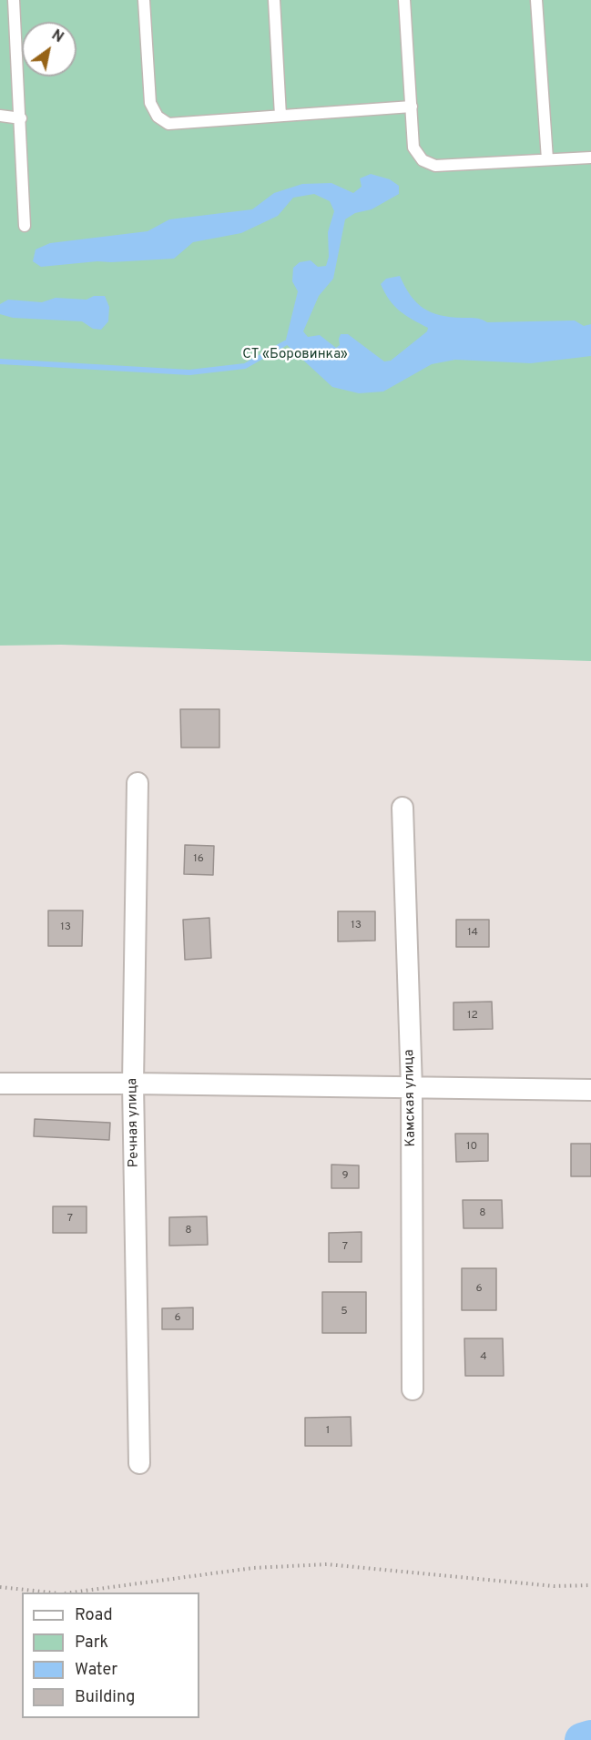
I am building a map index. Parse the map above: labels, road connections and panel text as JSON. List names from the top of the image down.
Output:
{
  "streets": {
    "street": ["Камская улица", "Речная улица"]
  },
  "parks": ["СТ «Боровинка»"],
  "house_numbers": [
    "16",
    "13",
    "13",
    "14",
    "12",
    "10",
    "9",
    "8",
    "7",
    "8",
    "7",
    "6",
    "5",
    "6",
    "4",
    "1"
  ],
  "legend": [
    "Road",
    "Park",
    "Water",
    "Building"
  ],
  "north": "top right"
}
